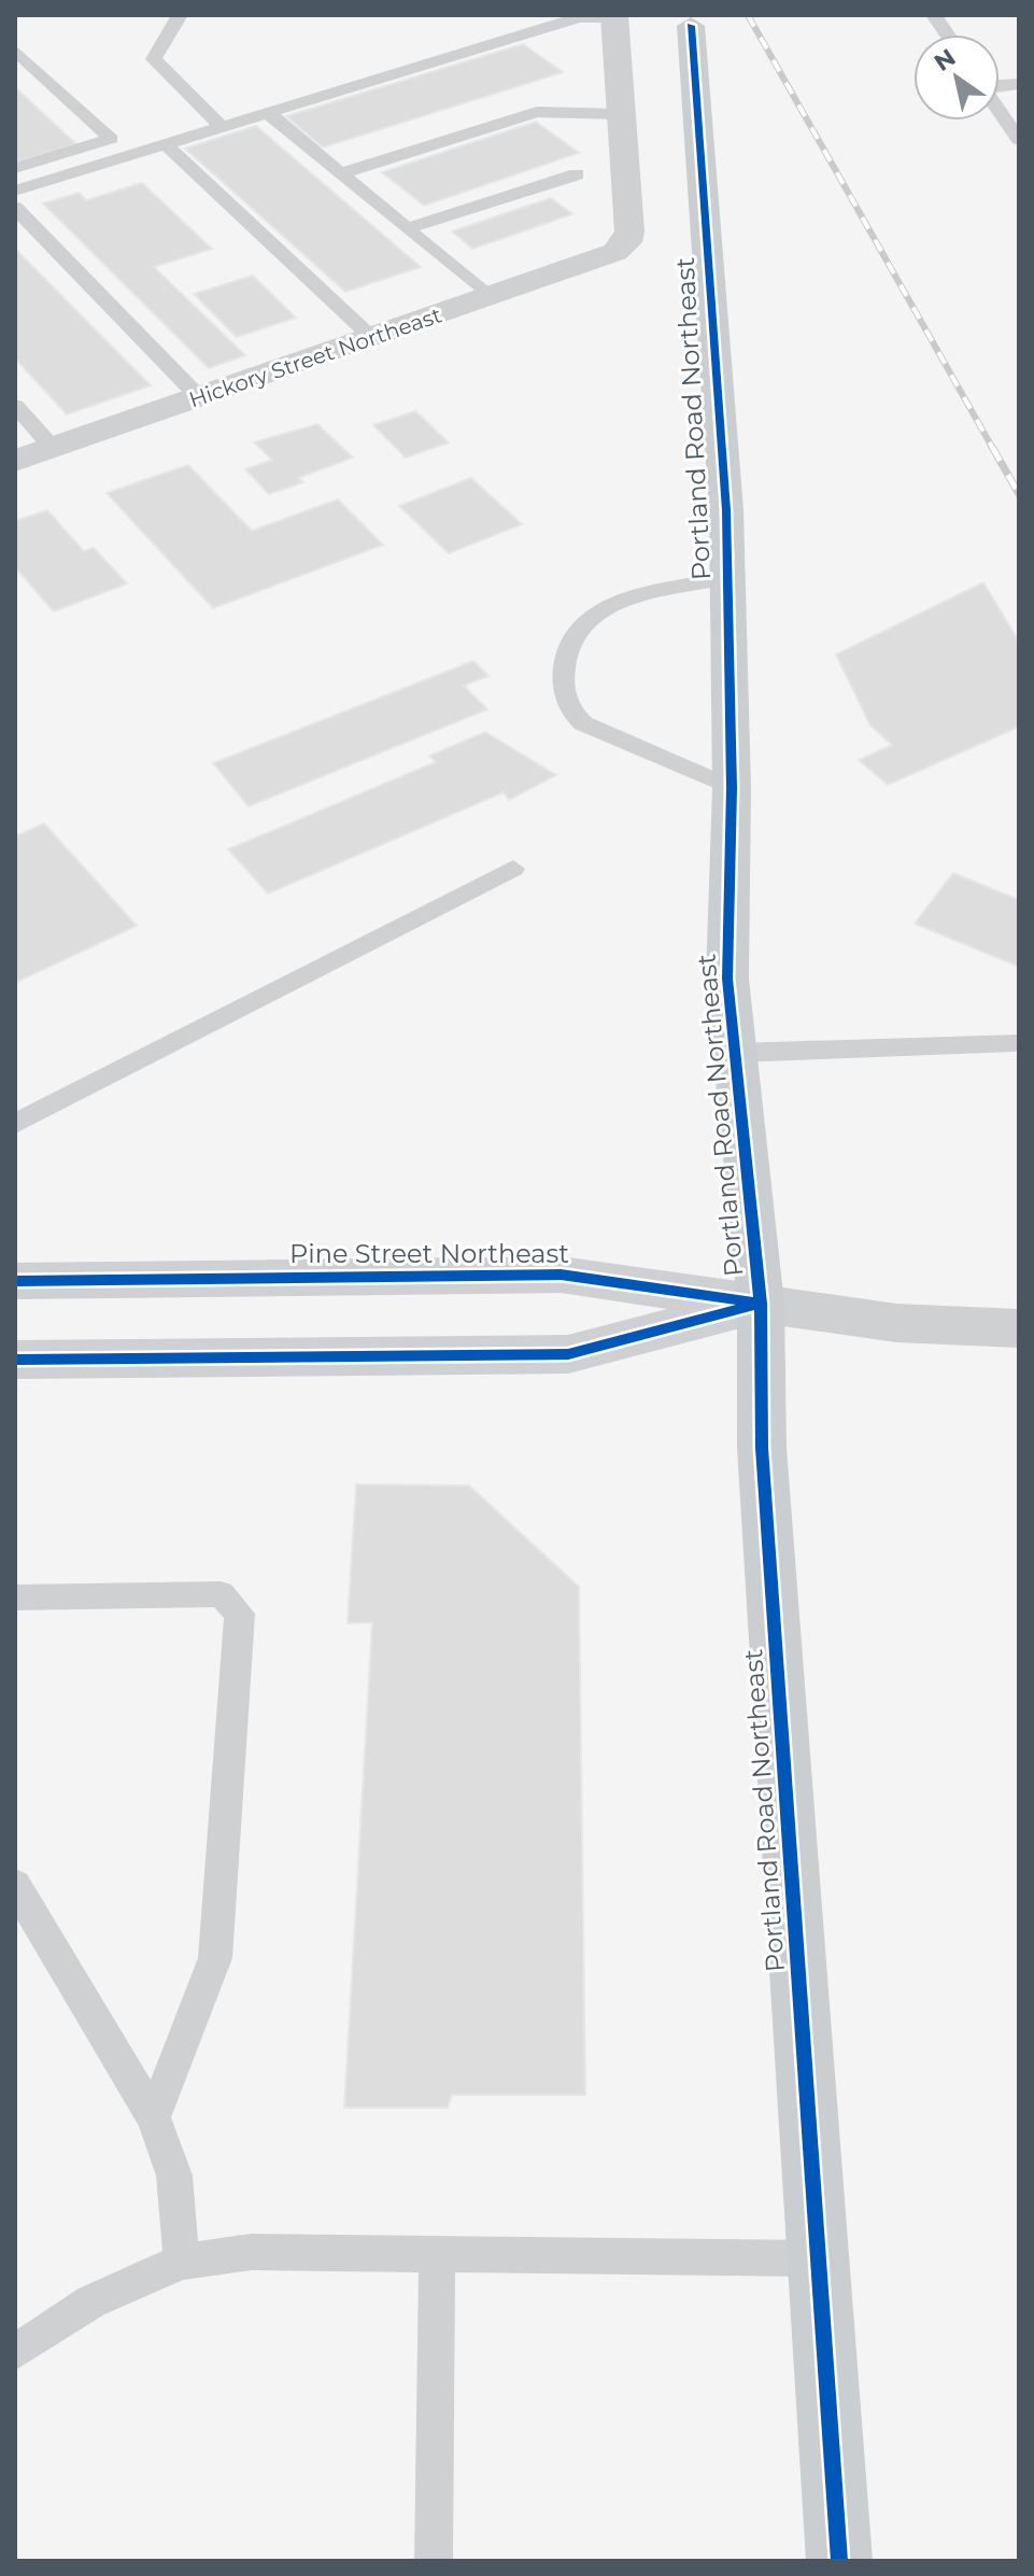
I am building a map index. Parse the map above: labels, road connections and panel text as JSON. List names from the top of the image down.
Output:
{
  "streets": {
    "main road": ["Portland Road Northeast", "Pine Street Northeast"],
    "street": ["Hickory Street Northeast"]
  },
  "crossings": [
    ["Portland Road Northeast", "Pine Street Northeast"]
  ],
  "north": "top left"
}
